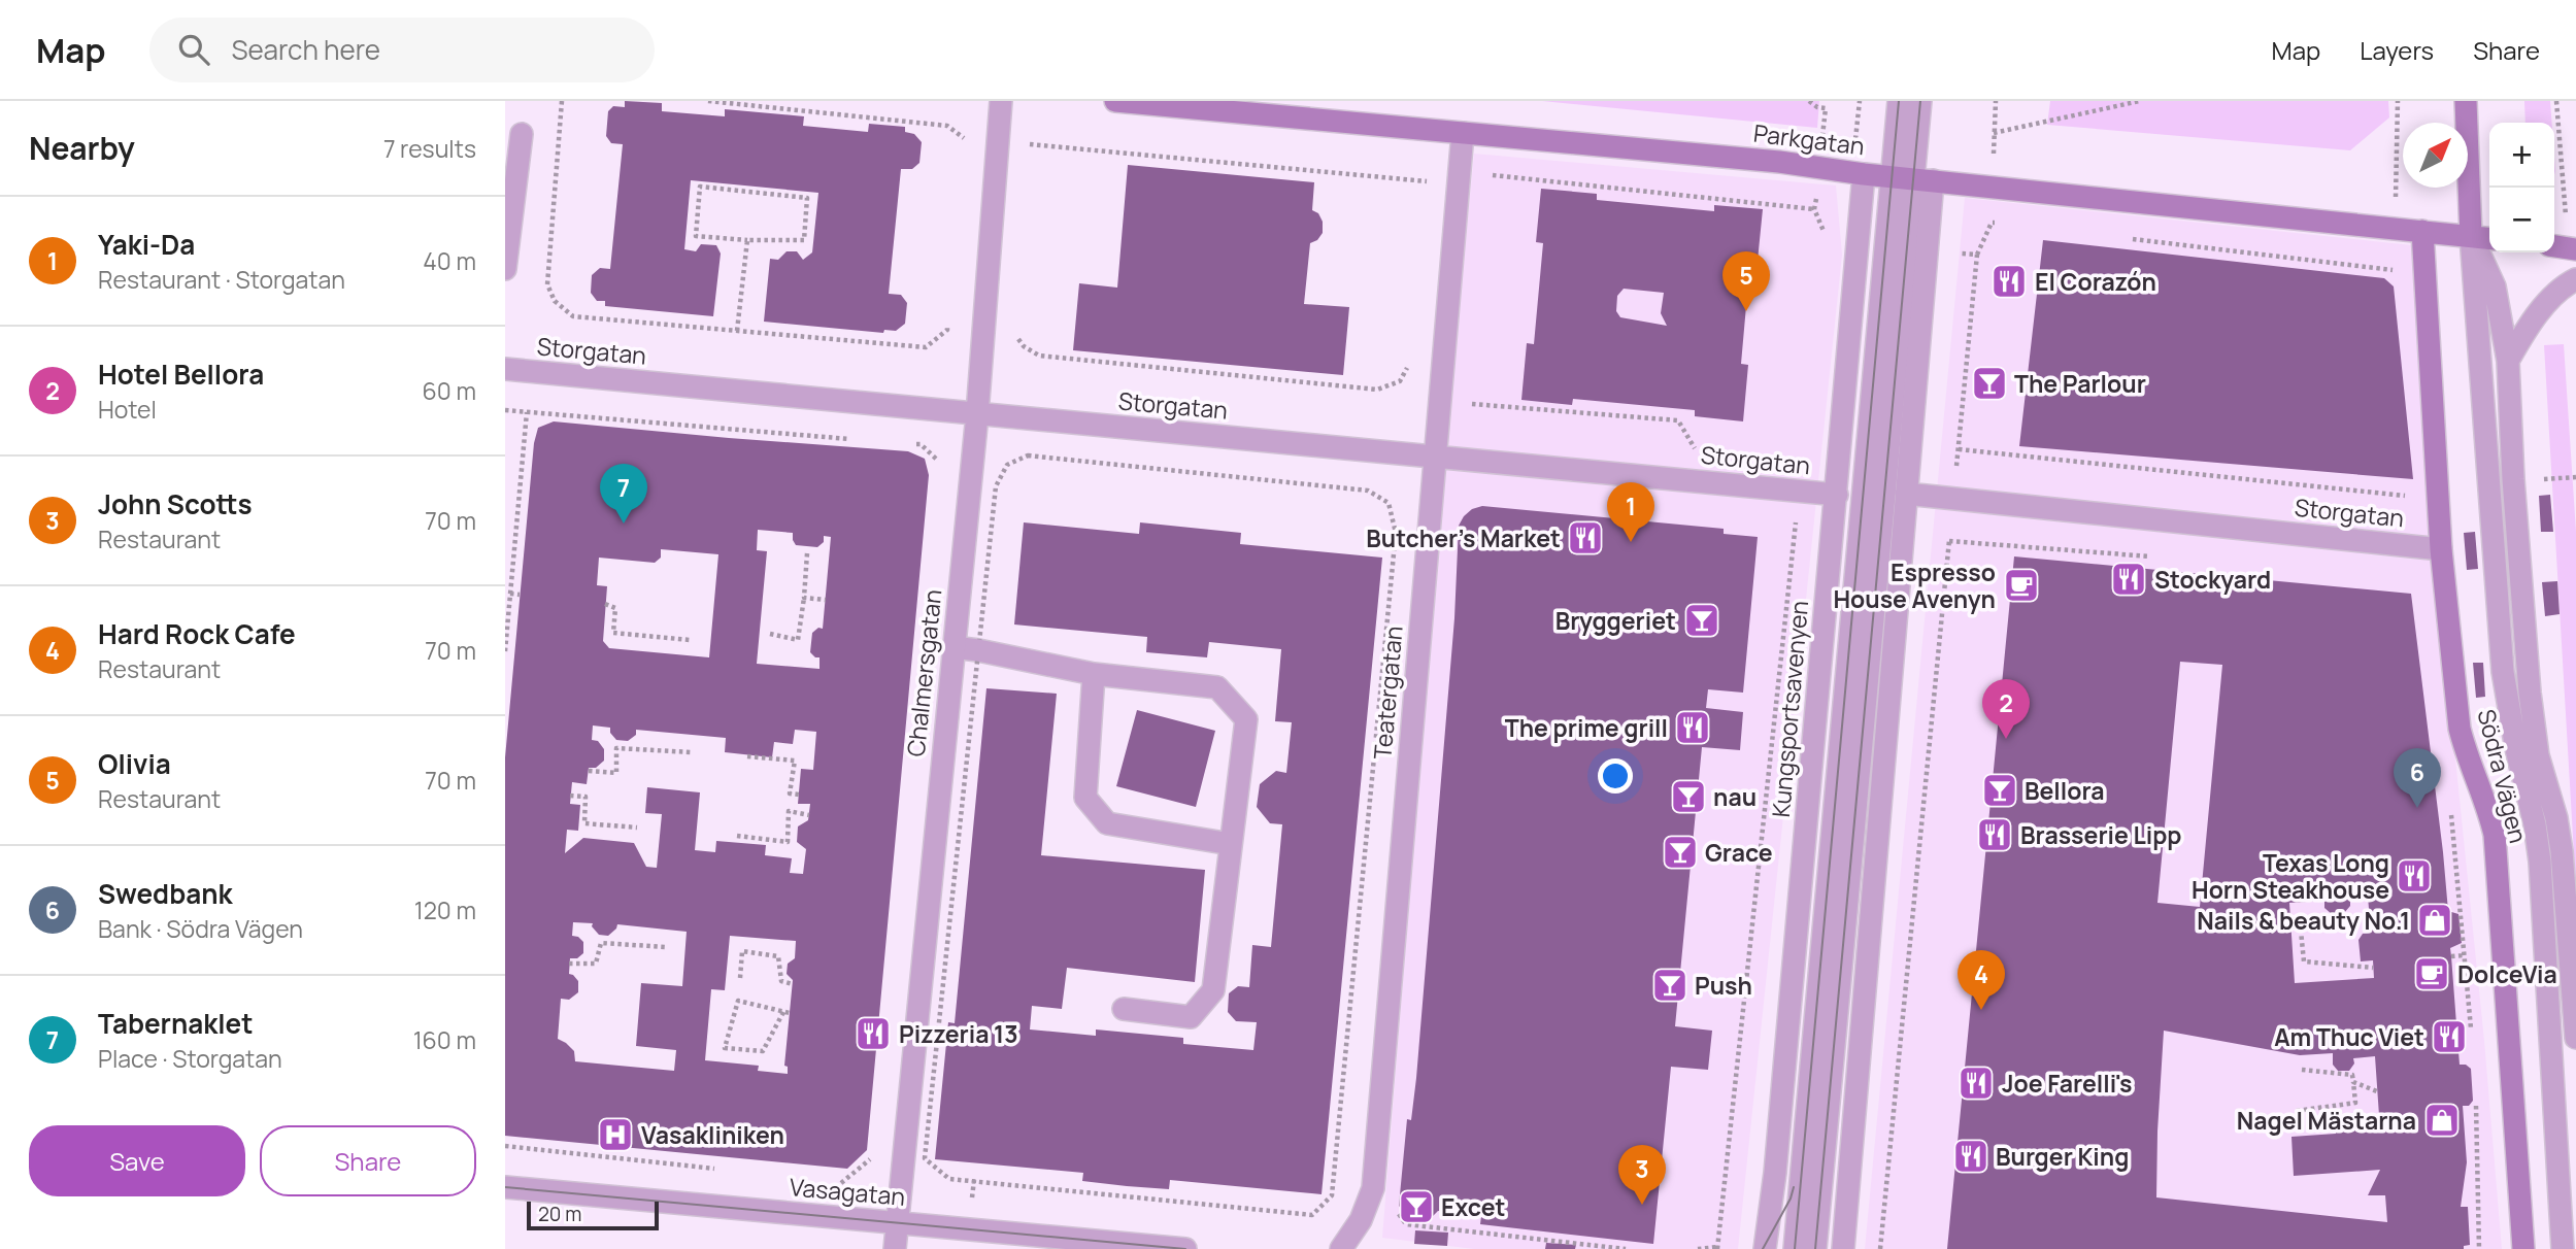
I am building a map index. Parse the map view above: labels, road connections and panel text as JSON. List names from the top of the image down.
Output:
{
  "streets": {
    "main road": ["Parkgatan", "Södra Vägen"],
    "street": [
      "Storgatan",
      "Chalmersgatan",
      "Teatergatan",
      "Kungsportsavenyen",
      "Vasagatan"
    ]
  },
  "crossings": [
    ["Parkgatan", "Teatergatan"],
    ["Parkgatan", "Kungsportsavenyen"],
    ["Parkgatan", "Södra Vägen"],
    ["Storgatan", "Chalmersgatan"],
    ["Storgatan", "Teatergatan"],
    ["Storgatan", "Kungsportsavenyen"],
    ["Storgatan", "Södra Vägen"],
    ["Chalmersgatan", "Vasagatan"]
  ],
  "places": {
    "restaurant": [
      "El Corazón",
      "Butcher's Market",
      "Stockyard",
      "The prime grill",
      "Brasserie Lipp",
      "Texas Long Horn Steakhouse",
      "Pizzeria 13",
      "Am Thuc Viet",
      "Joe Farelli's",
      "Burger King"
    ],
    "bar": [
      "The Parlour",
      "Bryggeriet",
      "Bellora",
      "nau",
      "Grace",
      "Push",
      "Excet"
    ],
    "cafe": ["Espresso House Avenyn", "DolceVia"],
    "shop": ["Nails & beauty No.1", "Nagel Mästarna"],
    "hospital": ["Vasakliniken"]
  },
  "scale_bar": "20 m",
  "north": "top right",
  "page": {
    "header": "Map",
    "search": "Search here",
    "nav": ["Map", "Layers", "Share"],
    "heading": ["Nearby", "7 results"],
    "map_buttons": ["+", "−"],
    "list": [
      {
        "mark": "1",
        "name": "Yaki-Da",
        "note": "Restaurant · Storgatan",
        "value": "40 m"
      },
      {
        "mark": "2",
        "name": "Hotel Bellora",
        "note": "Hotel",
        "value": "60 m"
      },
      {
        "mark": "3",
        "name": "John Scotts",
        "note": "Restaurant",
        "value": "70 m"
      },
      {
        "mark": "4",
        "name": "Hard Rock Cafe",
        "note": "Restaurant",
        "value": "70 m"
      },
      {
        "mark": "5",
        "name": "Olivia",
        "note": "Restaurant",
        "value": "70 m"
      },
      {
        "mark": "6",
        "name": "Swedbank",
        "note": "Bank · Södra Vägen",
        "value": "120 m"
      },
      {
        "mark": "7",
        "name": "Tabernaklet",
        "note": "Place · Storgatan",
        "value": "160 m"
      }
    ],
    "pins": [
      "5",
      "7",
      "1",
      "2",
      "6",
      "4",
      "3"
    ],
    "buttons": ["Save", "Share"],
    "scale": "20 m"
  }
}
